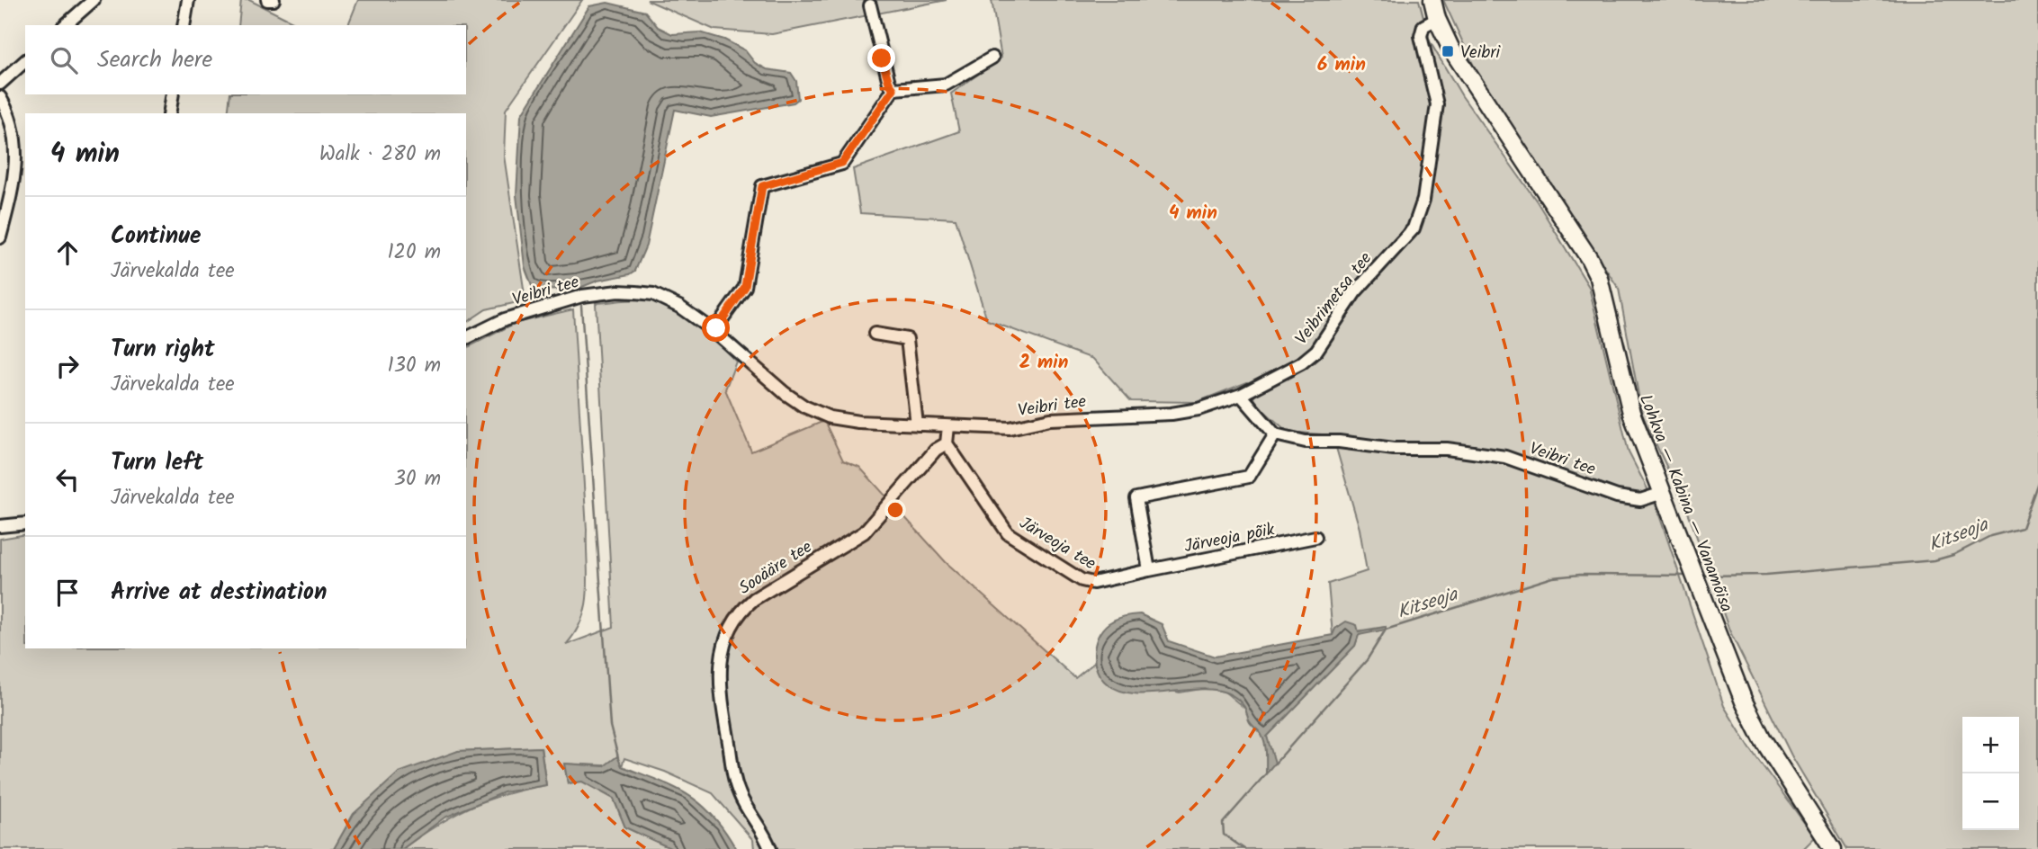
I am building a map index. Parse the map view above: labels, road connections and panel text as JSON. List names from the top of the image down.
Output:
{
  "streets": {
    "street": [
      "Veibri tee",
      "Veibrimetsa tee",
      "Lohkva — Kabina — Vanamõisa",
      "Järveoja põik",
      "Järveoja tee",
      "Sooääre tee"
    ]
  },
  "crossings": [
    ["Veibri tee", "Veibrimetsa tee"],
    ["Veibri tee", "Lohkva — Kabina — Vanamõisa"],
    ["Veibrimetsa tee", "Lohkva — Kabina — Vanamõisa"],
    ["Järveoja põik", "Järveoja tee"],
    ["Järveoja tee", "Sooääre tee"]
  ],
  "water": ["Kitseoja"],
  "places": {
    "transit": ["Veibri"]
  },
  "page": {
    "search": "Search here",
    "heading": ["4 min", "Walk · 280 m"],
    "list": [
      ["Continue", "Järvekalda tee", "120 m"],
      ["Turn right", "Järvekalda tee", "130 m"],
      ["Turn left", "Järvekalda tee", "30 m"],
      "Arrive at destination"
    ],
    "map_buttons": ["+", "−"]
  },
  "rings": ["6 min", "4 min", "2 min"]
}
